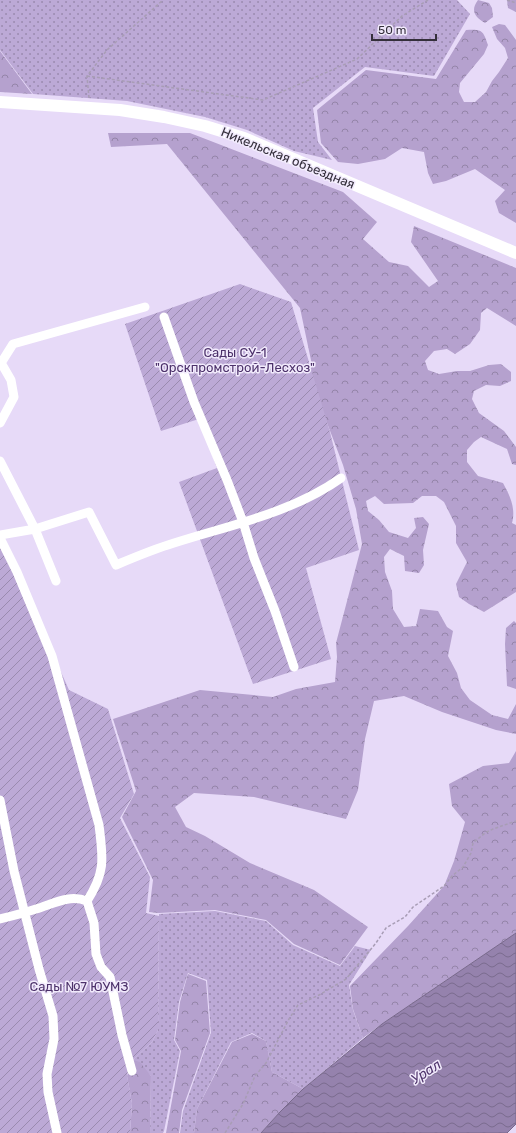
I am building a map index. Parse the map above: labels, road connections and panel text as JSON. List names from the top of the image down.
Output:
{
  "streets": {
    "main road": ["Никельская объездная"]
  },
  "water": ["Урал"],
  "parks": ["Сады СУ-1 \"Орскпромстрой-Лесхоз\"", "Сады №7 ЮУМЗ"],
  "scale_bar": "50 m"
}
